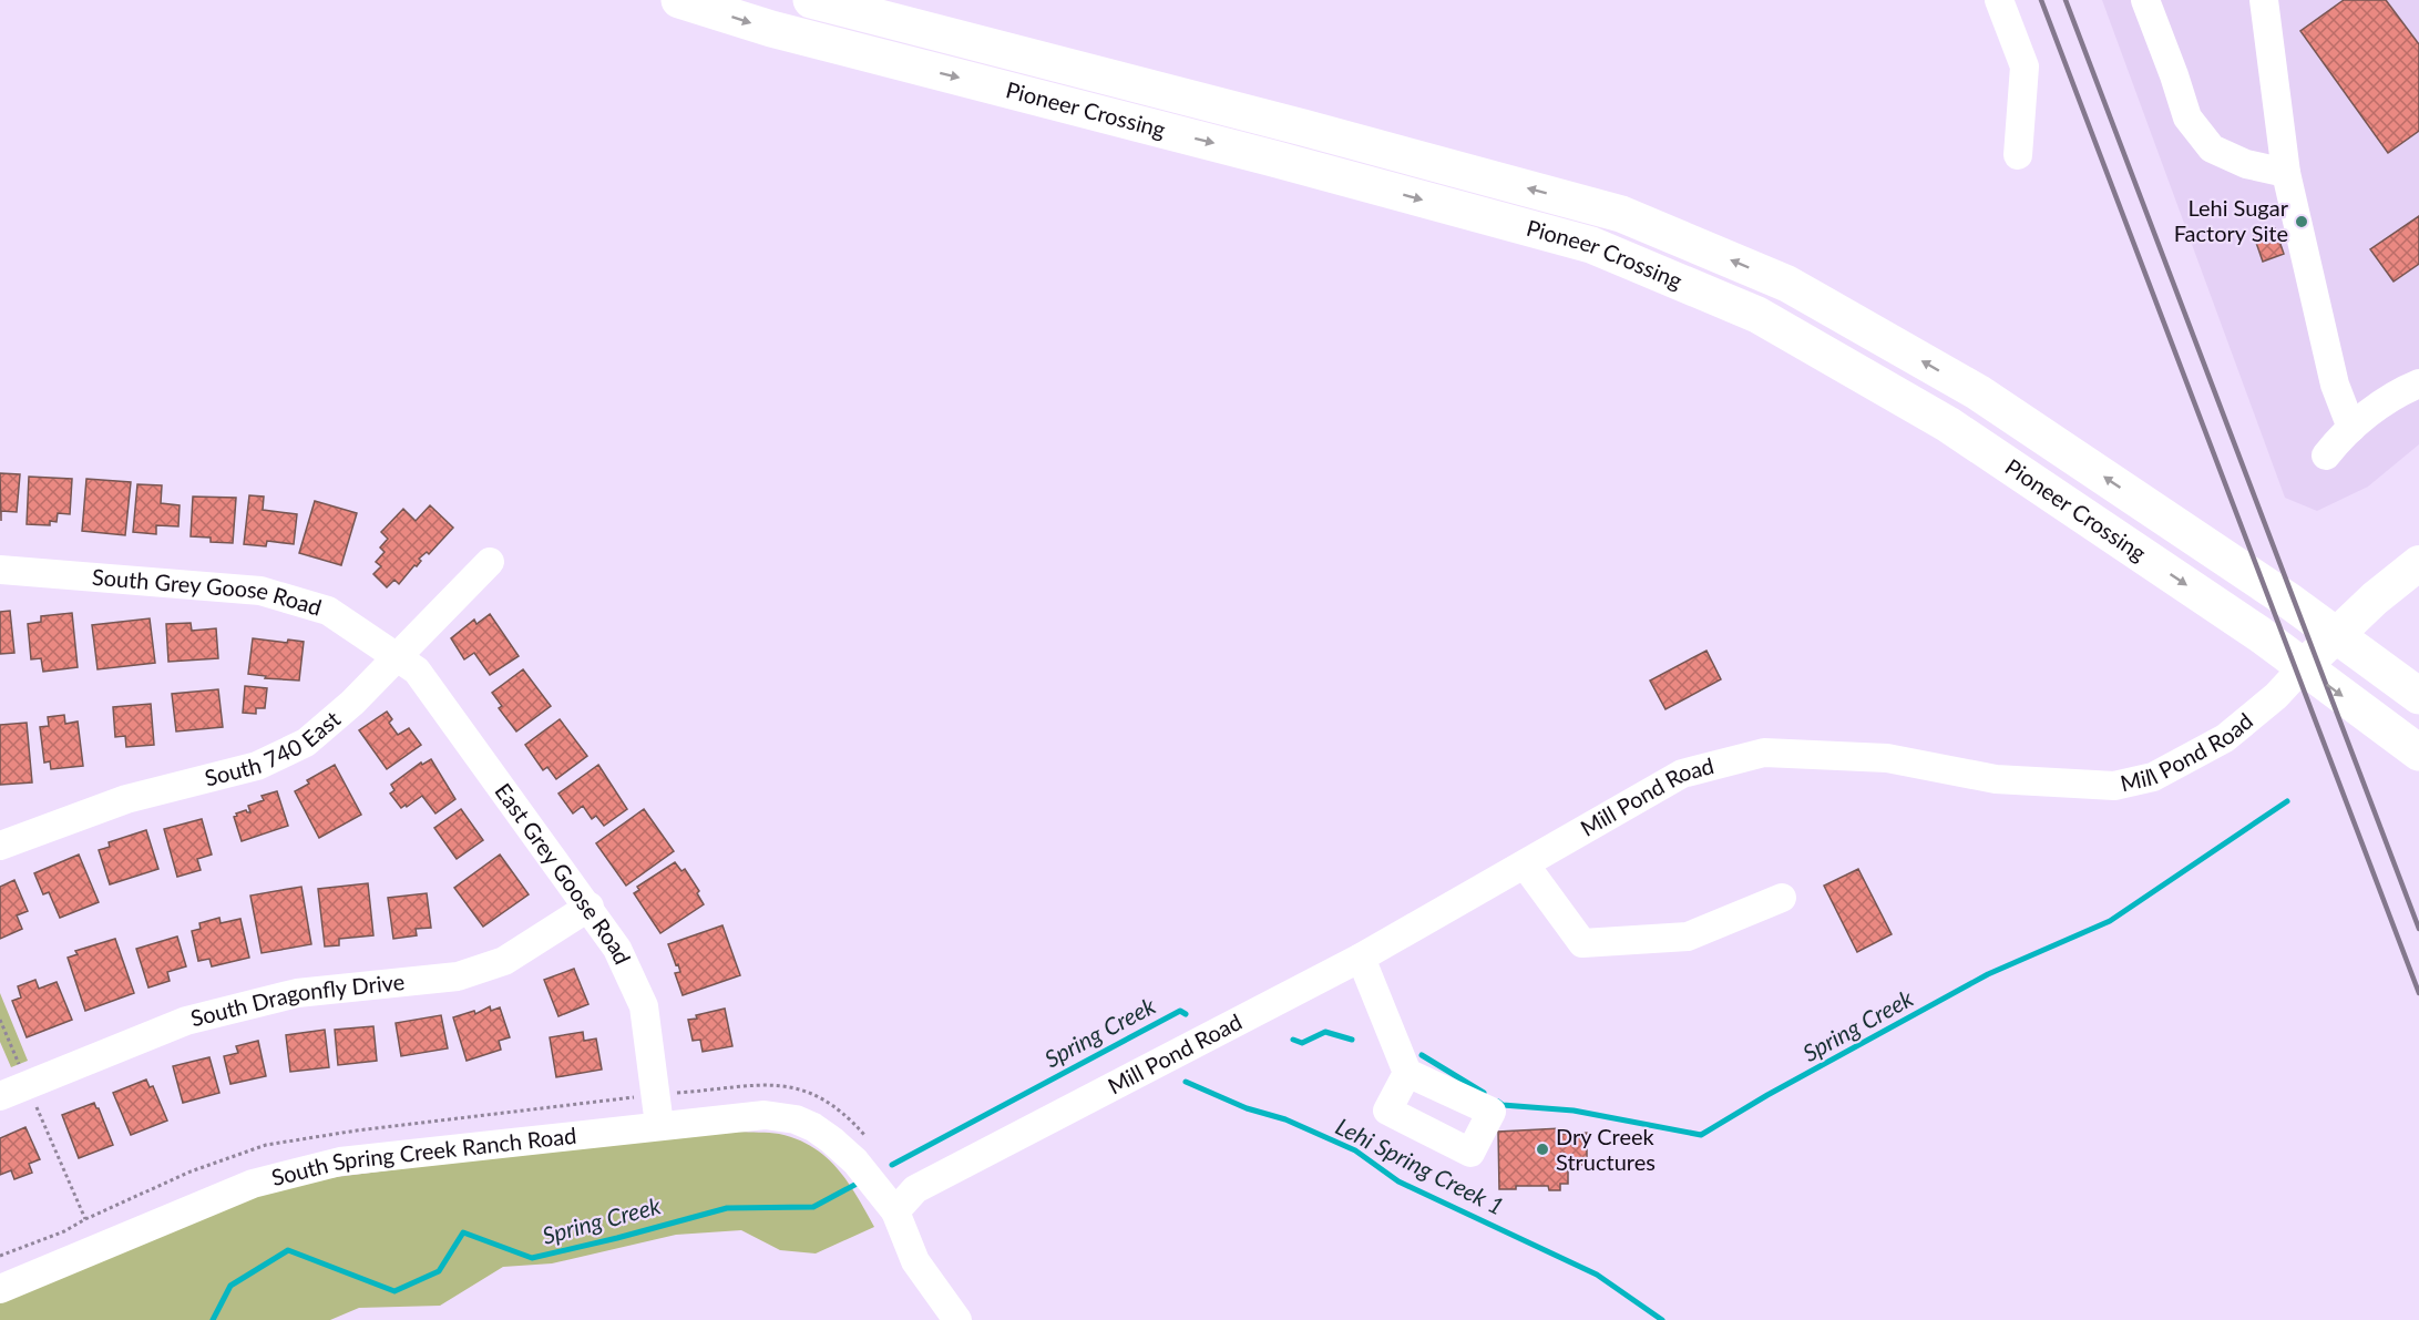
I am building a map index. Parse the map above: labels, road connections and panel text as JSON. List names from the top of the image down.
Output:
{
  "streets": {
    "highway": ["Pioneer Crossing"],
    "main road": ["Mill Pond Road"],
    "street": [
      "South Grey Goose Road",
      "South 740 East",
      "East Grey Goose Road",
      "South Dragonfly Drive",
      "South Spring Creek Ranch Road"
    ]
  },
  "crossings": [
    ["Pioneer Crossing", "Mill Pond Road"],
    ["South Grey Goose Road", "South 740 East"],
    ["South Grey Goose Road", "East Grey Goose Road"],
    ["South 740 East", "East Grey Goose Road"],
    ["Mill Pond Road", "South Spring Creek Ranch Road"],
    ["East Grey Goose Road", "South Dragonfly Drive"],
    ["East Grey Goose Road", "South Spring Creek Ranch Road"]
  ],
  "water": ["Spring Creek", "Lehi Spring Creek 1"],
  "places": ["Lehi Sugar Factory Site", "Dry Creek Structures"]
}
